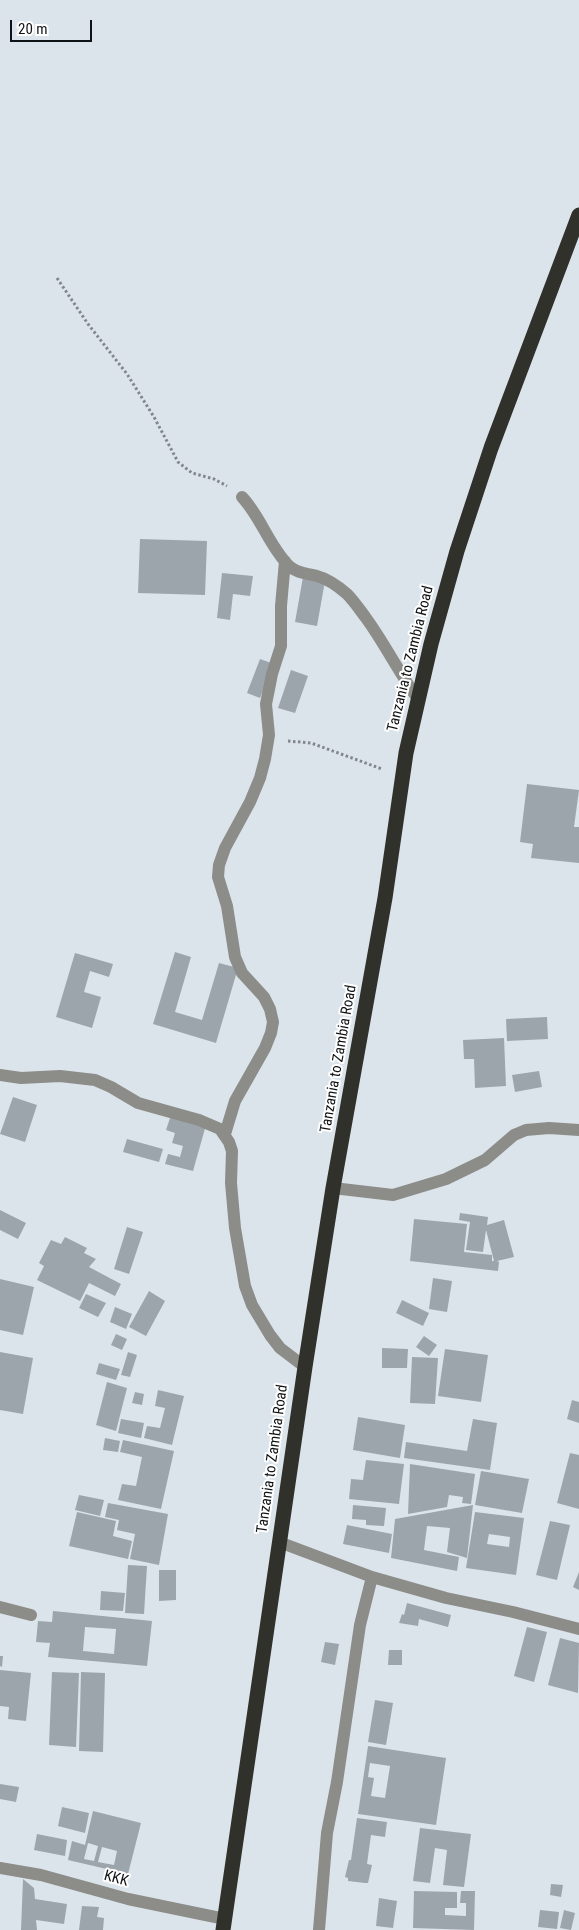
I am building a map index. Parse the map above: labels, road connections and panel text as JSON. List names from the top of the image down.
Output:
{
  "streets": {
    "highway": ["Tanzania to Zambia Road"],
    "street": ["KKK"]
  },
  "crossings": [
    ["Tanzania to Zambia Road", "KKK"]
  ],
  "scale_bar": "20 m"
}
